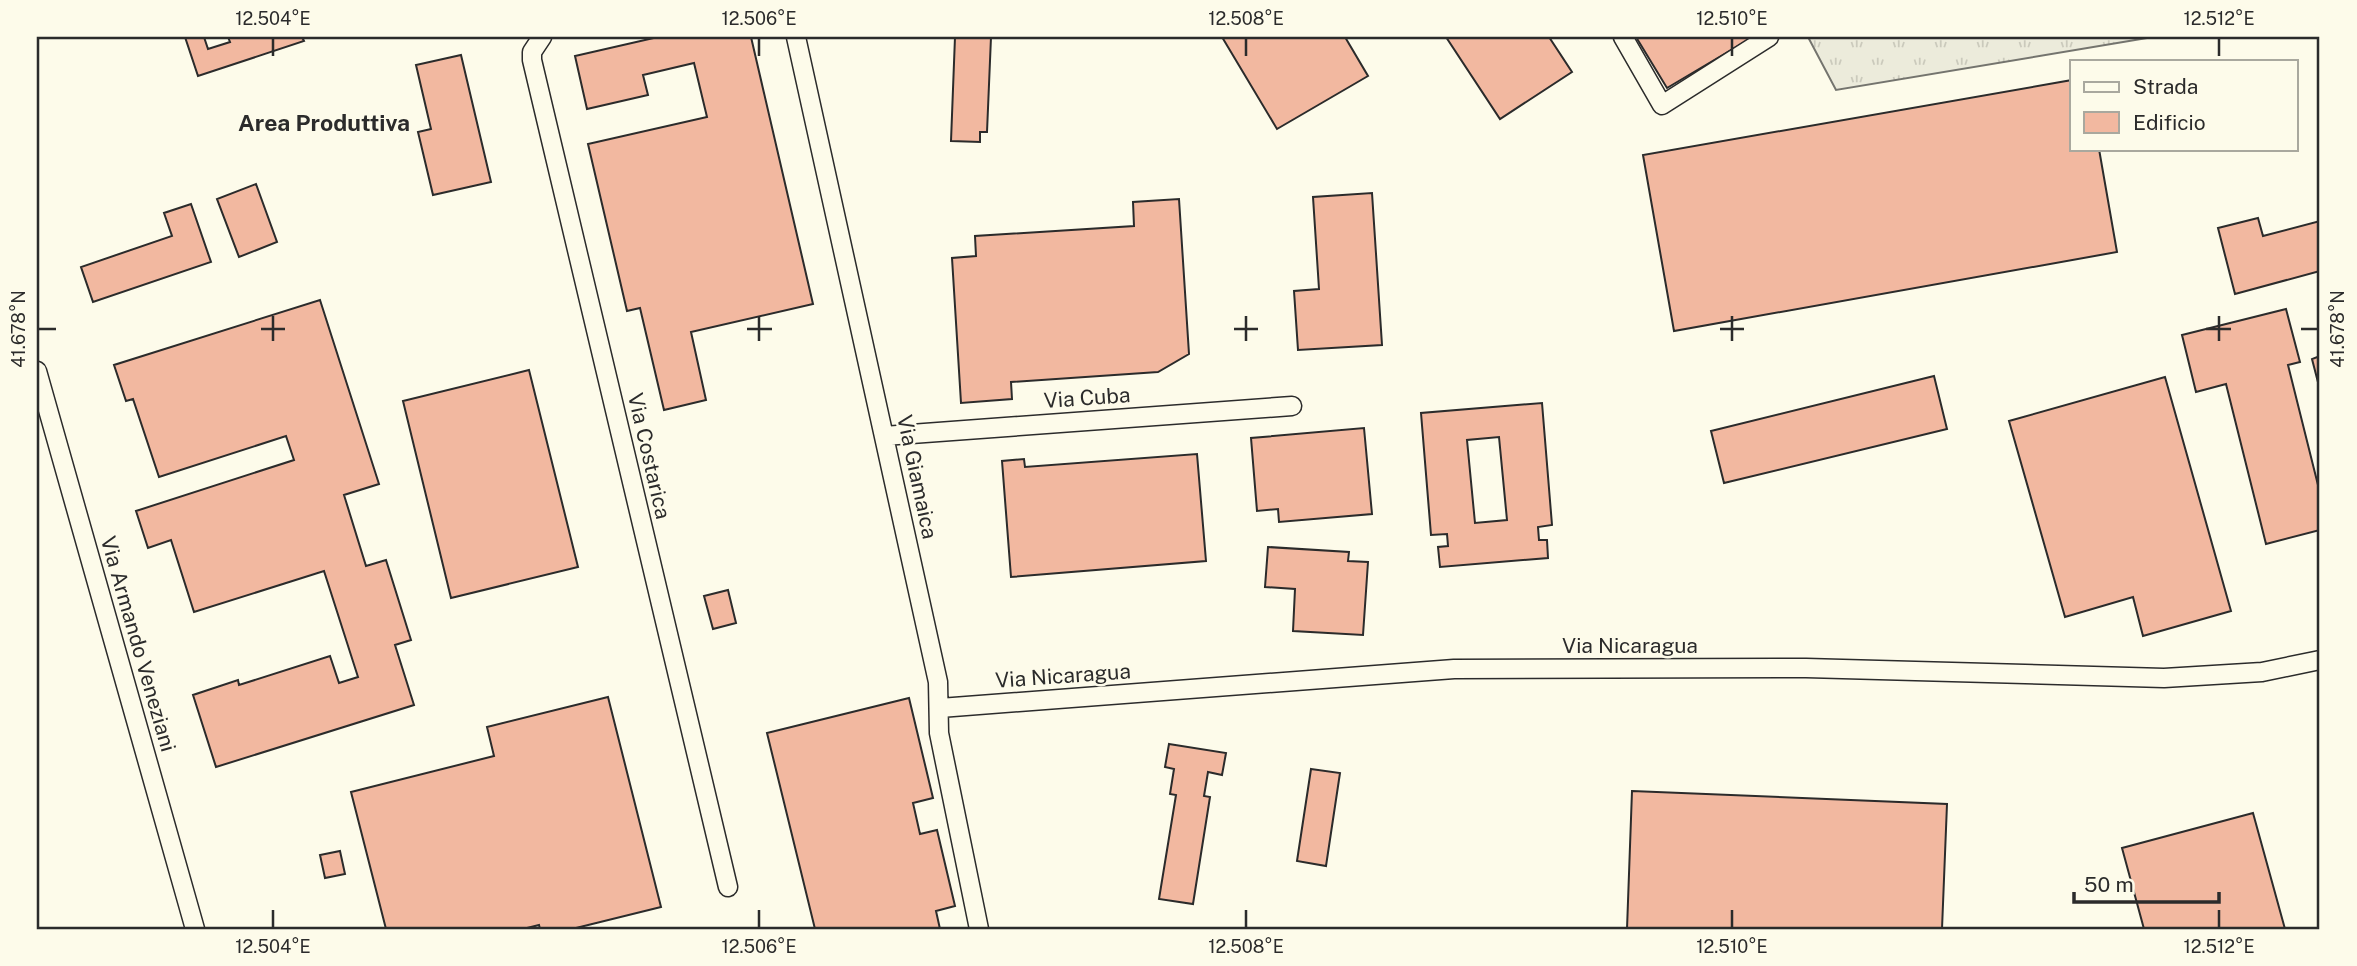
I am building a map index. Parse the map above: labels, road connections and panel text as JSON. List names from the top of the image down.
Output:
{
  "streets": {
    "street": [
      "Via Cuba",
      "Via Costarica",
      "Via Giamaica",
      "Via Armando Veneziani",
      "Via Nicaragua"
    ]
  },
  "crossings": [
    ["Via Cuba", "Via Giamaica"],
    ["Via Giamaica", "Via Nicaragua"]
  ],
  "districts": ["Area Produttiva"],
  "legend": ["Strada", "Edificio"],
  "scale_bar": "50 m",
  "coordinates": [
    "12.504°E",
    "12.506°E",
    "12.508°E",
    "12.510°E",
    "12.512°E",
    "41.678°N"
  ]
}
